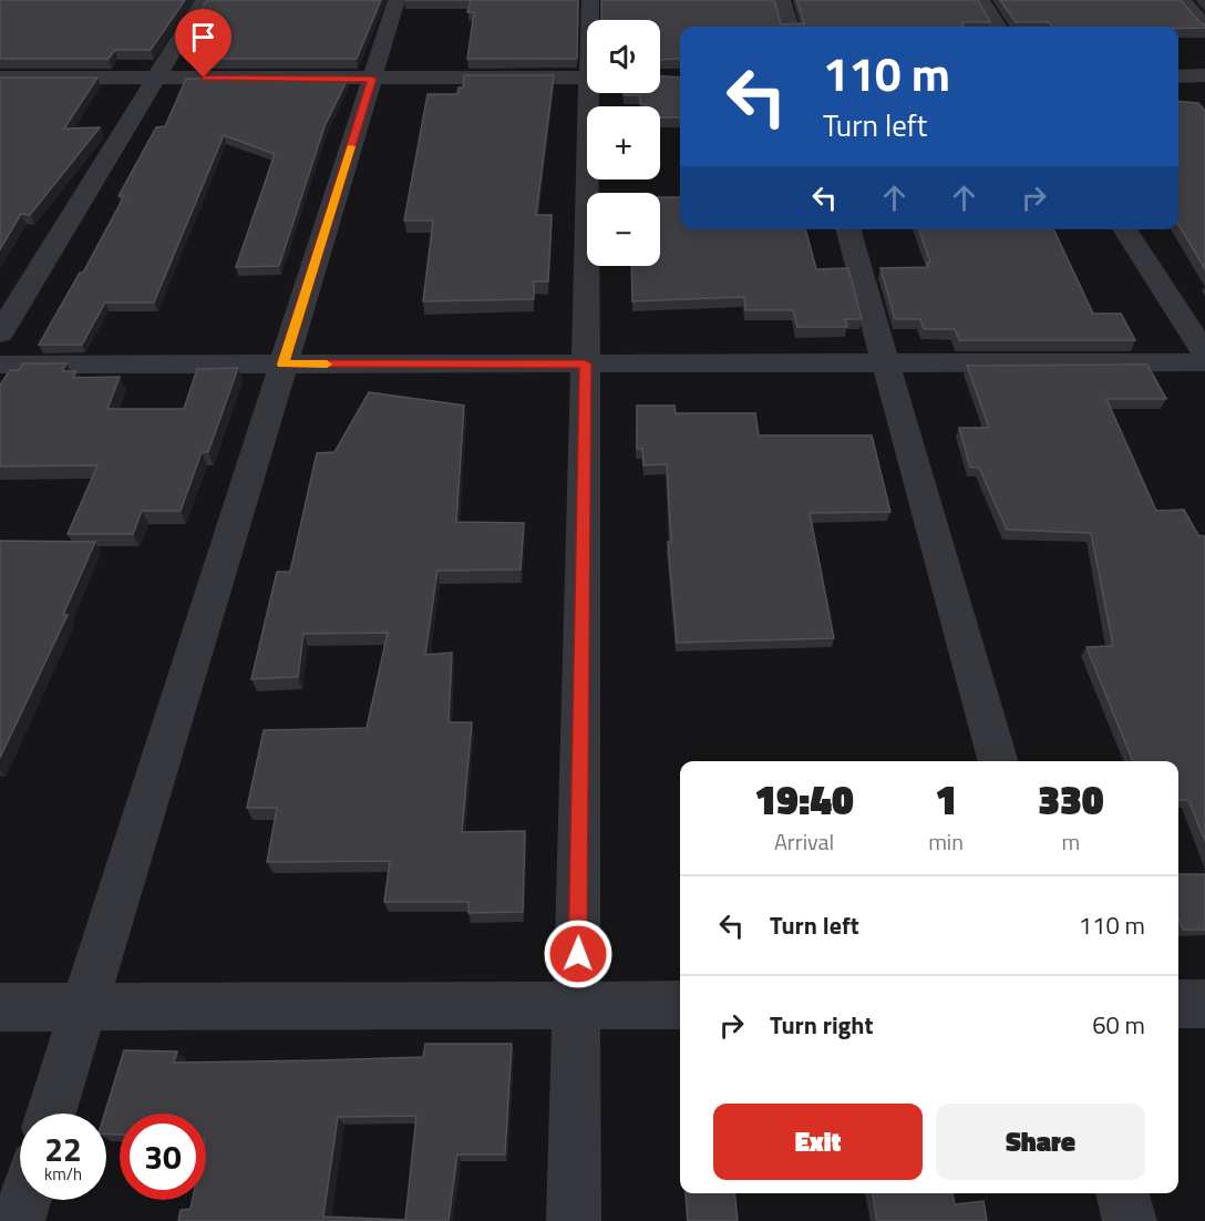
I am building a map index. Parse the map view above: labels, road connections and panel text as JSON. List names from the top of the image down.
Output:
{
  "page": {
    "map_buttons": ["+", "−"],
    "turn": ["110 m", "Turn left"],
    "eta": [
      "19:40",
      "Arrival",
      "1",
      "min",
      "330",
      "m"
    ],
    "list": [
      {
        "name": "Turn left",
        "value": "110 m"
      },
      {
        "name": "Turn right",
        "value": "60 m"
      }
    ],
    "buttons": ["Exit", "Share"],
    "speed": "22 km/h",
    "limit": "30"
  }
}
